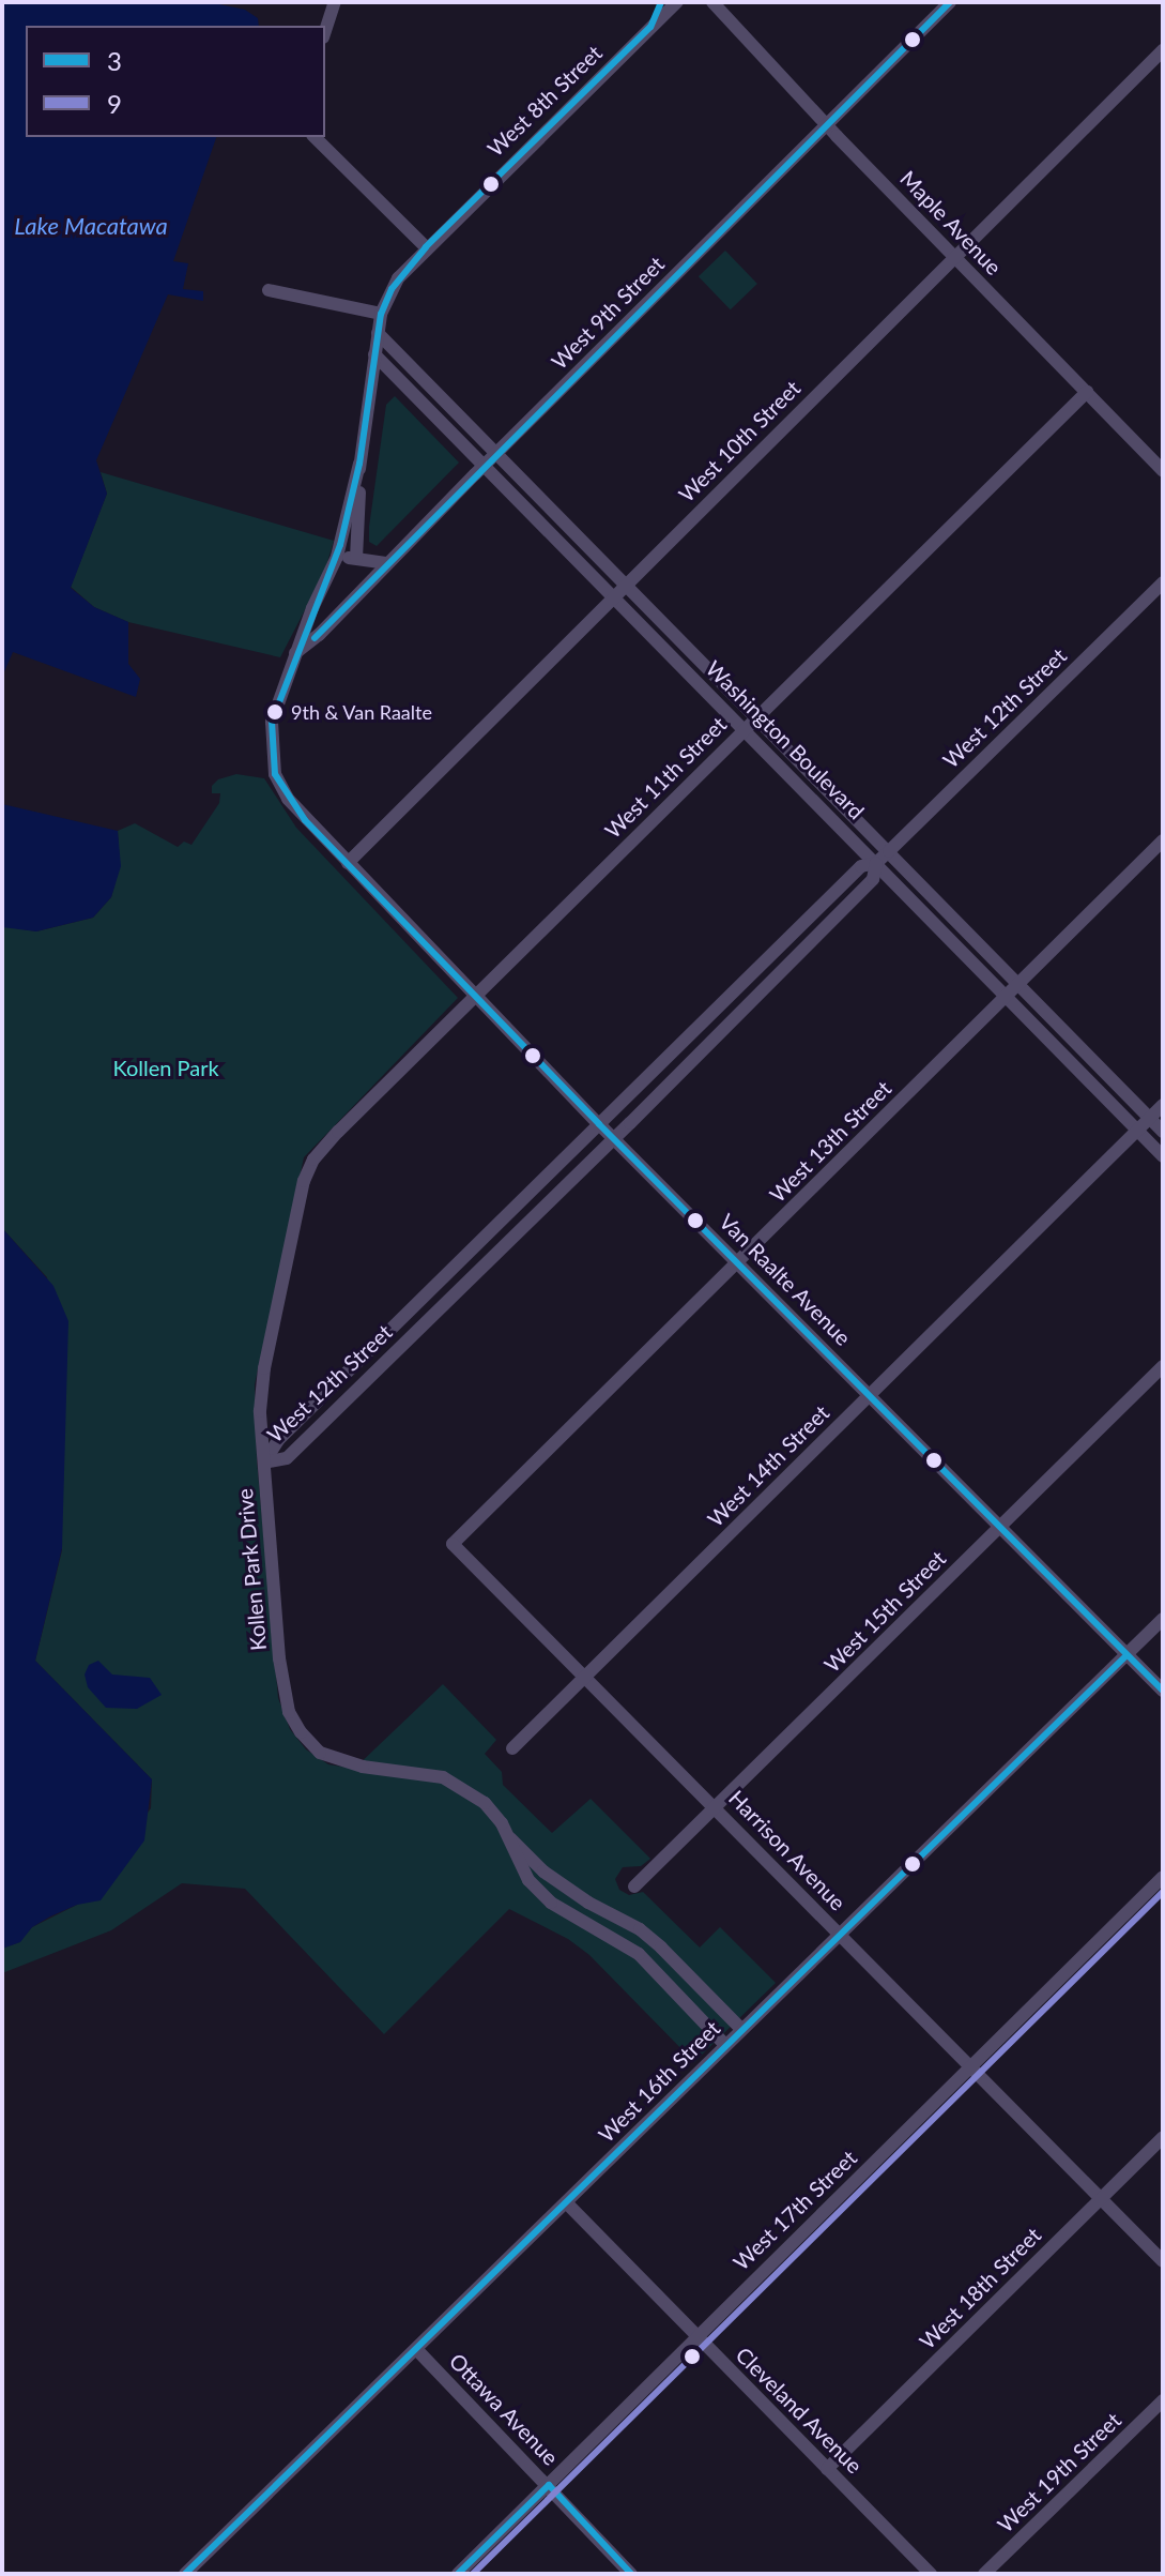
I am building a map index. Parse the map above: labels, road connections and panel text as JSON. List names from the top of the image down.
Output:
{
  "streets": {
    "street": [
      "West 8th Street",
      "Maple Avenue",
      "West 9th Street",
      "West 10th Street",
      "West 12th Street",
      "Washington Boulevard",
      "West 11th Street",
      "West 13th Street",
      "Van Raalte Avenue",
      "West 14th Street",
      "Kollen Park Drive",
      "West 15th Street",
      "Harrison Avenue",
      "West 16th Street",
      "West 17th Street",
      "West 18th Street",
      "Ottawa Avenue",
      "Cleveland Avenue",
      "West 19th Street"
    ]
  },
  "crossings": [
    ["West 8th Street", "West 9th Street"],
    ["West 8th Street", "Washington Boulevard"],
    ["West 8th Street", "Van Raalte Avenue"],
    ["Maple Avenue", "West 9th Street"],
    ["Maple Avenue", "West 10th Street"],
    ["Maple Avenue", "West 11th Street"],
    ["West 9th Street", "Washington Boulevard"],
    ["West 9th Street", "Van Raalte Avenue"],
    ["West 10th Street", "Washington Boulevard"],
    ["West 10th Street", "Van Raalte Avenue"],
    ["West 12th Street", "Washington Boulevard"],
    ["West 12th Street", "Van Raalte Avenue"],
    ["West 12th Street", "Kollen Park Drive"],
    ["Washington Boulevard", "West 11th Street"],
    ["Washington Boulevard", "West 13th Street"],
    ["Washington Boulevard", "West 14th Street"],
    ["West 11th Street", "Van Raalte Avenue"],
    ["West 11th Street", "Kollen Park Drive"],
    ["West 13th Street", "Van Raalte Avenue"],
    ["West 13th Street", "Harrison Avenue"],
    ["Van Raalte Avenue", "West 14th Street"],
    ["Van Raalte Avenue", "West 15th Street"],
    ["Van Raalte Avenue", "West 16th Street"],
    ["West 14th Street", "Harrison Avenue"],
    ["Kollen Park Drive", "West 16th Street"],
    ["West 15th Street", "Harrison Avenue"],
    ["Harrison Avenue", "West 16th Street"],
    ["Harrison Avenue", "West 17th Street"],
    ["Harrison Avenue", "West 18th Street"],
    ["West 16th Street", "Ottawa Avenue"],
    ["West 16th Street", "Cleveland Avenue"],
    ["West 17th Street", "Ottawa Avenue"],
    ["West 17th Street", "Cleveland Avenue"],
    ["West 18th Street", "Cleveland Avenue"]
  ],
  "water": ["Lake Macatawa"],
  "parks": ["Kollen Park"],
  "places": ["9th & Van Raalte"],
  "lines": ["transit line 3", "transit line 9"],
  "legend": ["3", "9"]
}
